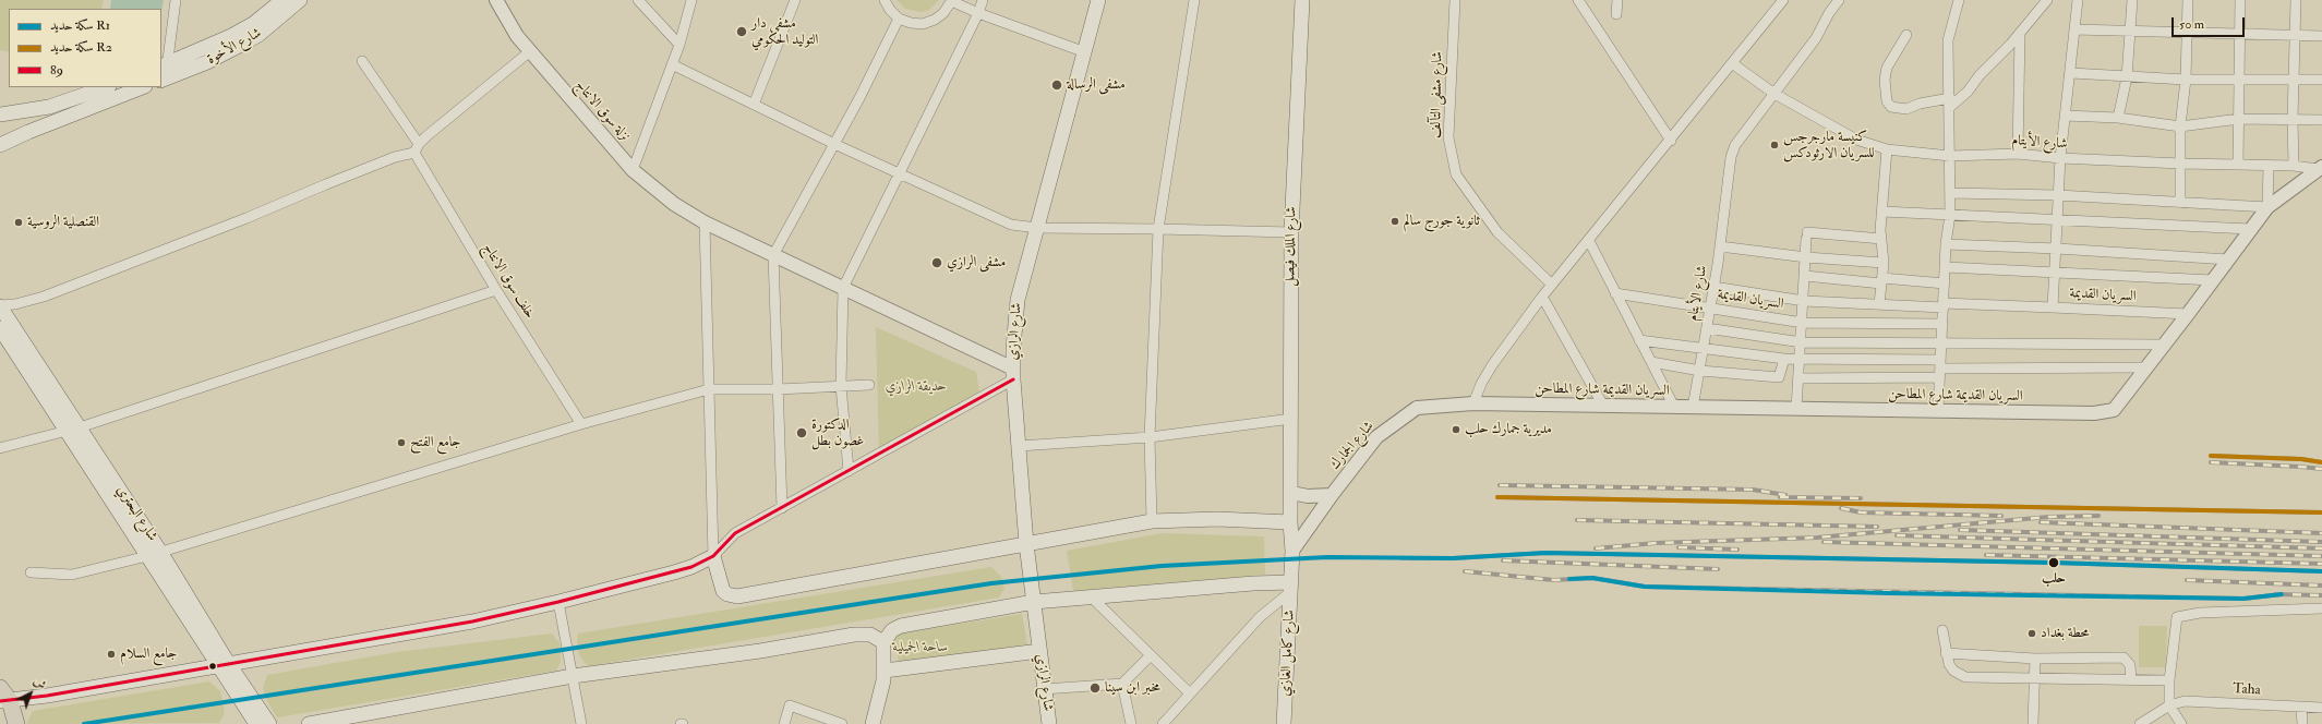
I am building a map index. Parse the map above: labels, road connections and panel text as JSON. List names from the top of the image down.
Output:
{
  "streets": {
    "main road": [
      "شارع الأخوة",
      "شارع الملك فيصل",
      "شارع الرازي",
      "شارع البحتري",
      "شارع كامل الغازي"
    ],
    "street": [
      "شارع مشفى التآلف",
      "نزلة سوق الانتاج",
      "شارع الأيتام",
      "خلف سوق الانتاج",
      "السريان القديمة",
      "السريان القديمة شارع المطاحن",
      "شارع الجمارك",
      "Taha"
    ]
  },
  "crossings": [
    ["نزلة سوق الانتاج", "شارع الرازي"],
    ["شارع الأيتام", "السريان القديمة"],
    ["شارع الأيتام", "السريان القديمة شارع المطاحن"],
    ["شارع الملك فيصل", "شارع كامل الغازي"],
    ["السريان القديمة", "السريان القديمة شارع المطاحن"],
    ["السريان القديمة شارع المطاحن", "شارع الجمارك"]
  ],
  "parks": ["حديقة الرازي", "ساحة الجميلية"],
  "places": [
    "مشفى دار التوليد الحكومي",
    "مشفى الرسالة",
    "كنيسة مارجرجس للسريان الارثودكس",
    "ثانوية جورج سالم",
    "القنصلية الروسية",
    "مشفى الرازي",
    "مديرية جمارك حلب",
    "الدكتورة غصون بطل",
    "جامع الفتح",
    "حلب",
    "محطة بغداد",
    "جامع السلام",
    "مخبر ابن سينا"
  ],
  "lines": ["transit line 89", "rail line R2", "rail line R1"],
  "legend": ["سكة حديد R1", "سكة حديد R2", "89"],
  "scale_bar": "50 m",
  "north": "top right"
}
